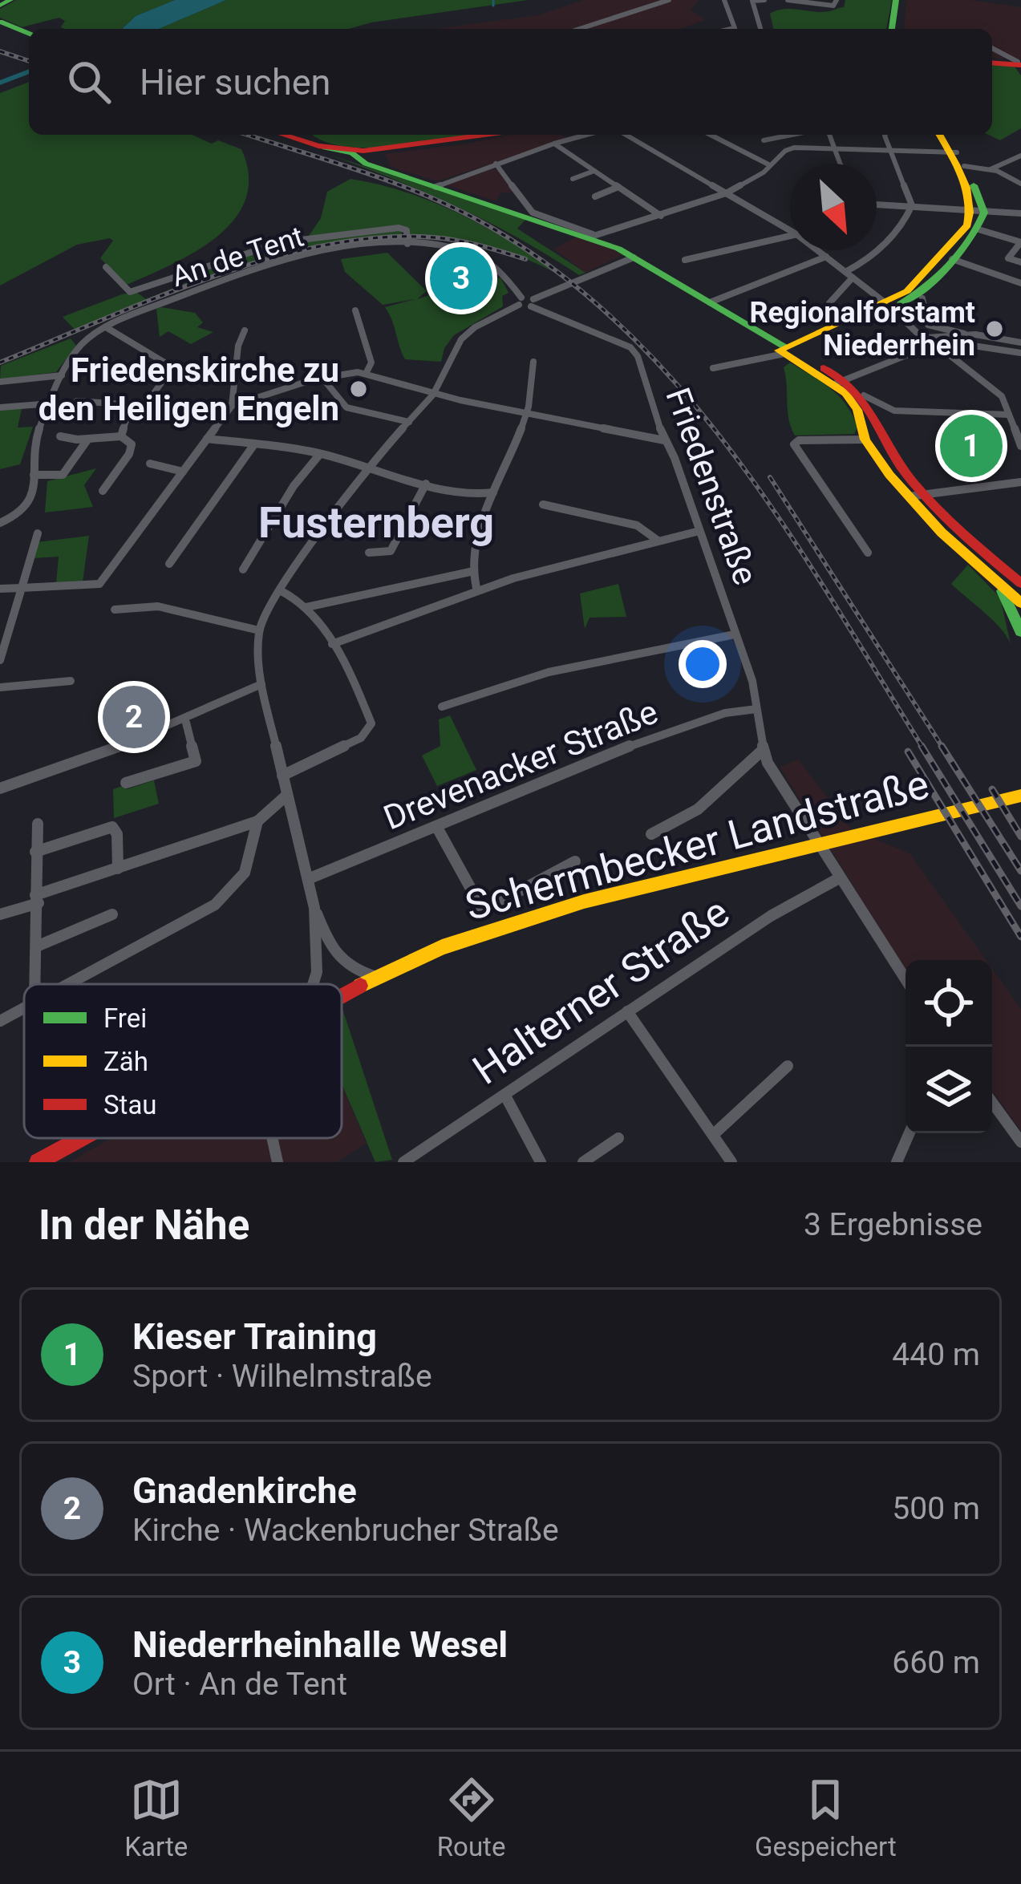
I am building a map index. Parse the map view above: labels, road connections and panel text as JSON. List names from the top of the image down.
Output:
{
  "streets": {
    "main road": ["Schermbecker Landstraße"],
    "street": [
      "An de Tent",
      "Friedenstraße",
      "Drevenacker Straße",
      "Halterner Straße"
    ]
  },
  "crossings": [
    ["Friedenstraße", "Drevenacker Straße"],
    ["Friedenstraße", "Halterner Straße"]
  ],
  "districts": ["Fusternberg"],
  "places": ["Regionalforstamt Niederrhein", "Friedenskirche zu den Heiligen Engeln"],
  "legend": ["Frei", "Zäh", "Stau"],
  "north": "bottom right",
  "page": {
    "search": "Hier suchen",
    "pins": ["3", "1", "2"],
    "heading": ["In der Nähe", "3 Ergebnisse"],
    "list": [
      {
        "mark": "1",
        "name": "Kieser Training",
        "note": "Sport · Wilhelmstraße",
        "value": "440 m"
      },
      {
        "mark": "2",
        "name": "Gnadenkirche",
        "note": "Kirche · Wackenbrucher Straße",
        "value": "500 m"
      },
      {
        "mark": "3",
        "name": "Niederrheinhalle Wesel",
        "note": "Ort · An de Tent",
        "value": "660 m"
      }
    ],
    "nav": ["Karte", "Route", "Gespeichert"]
  }
}
